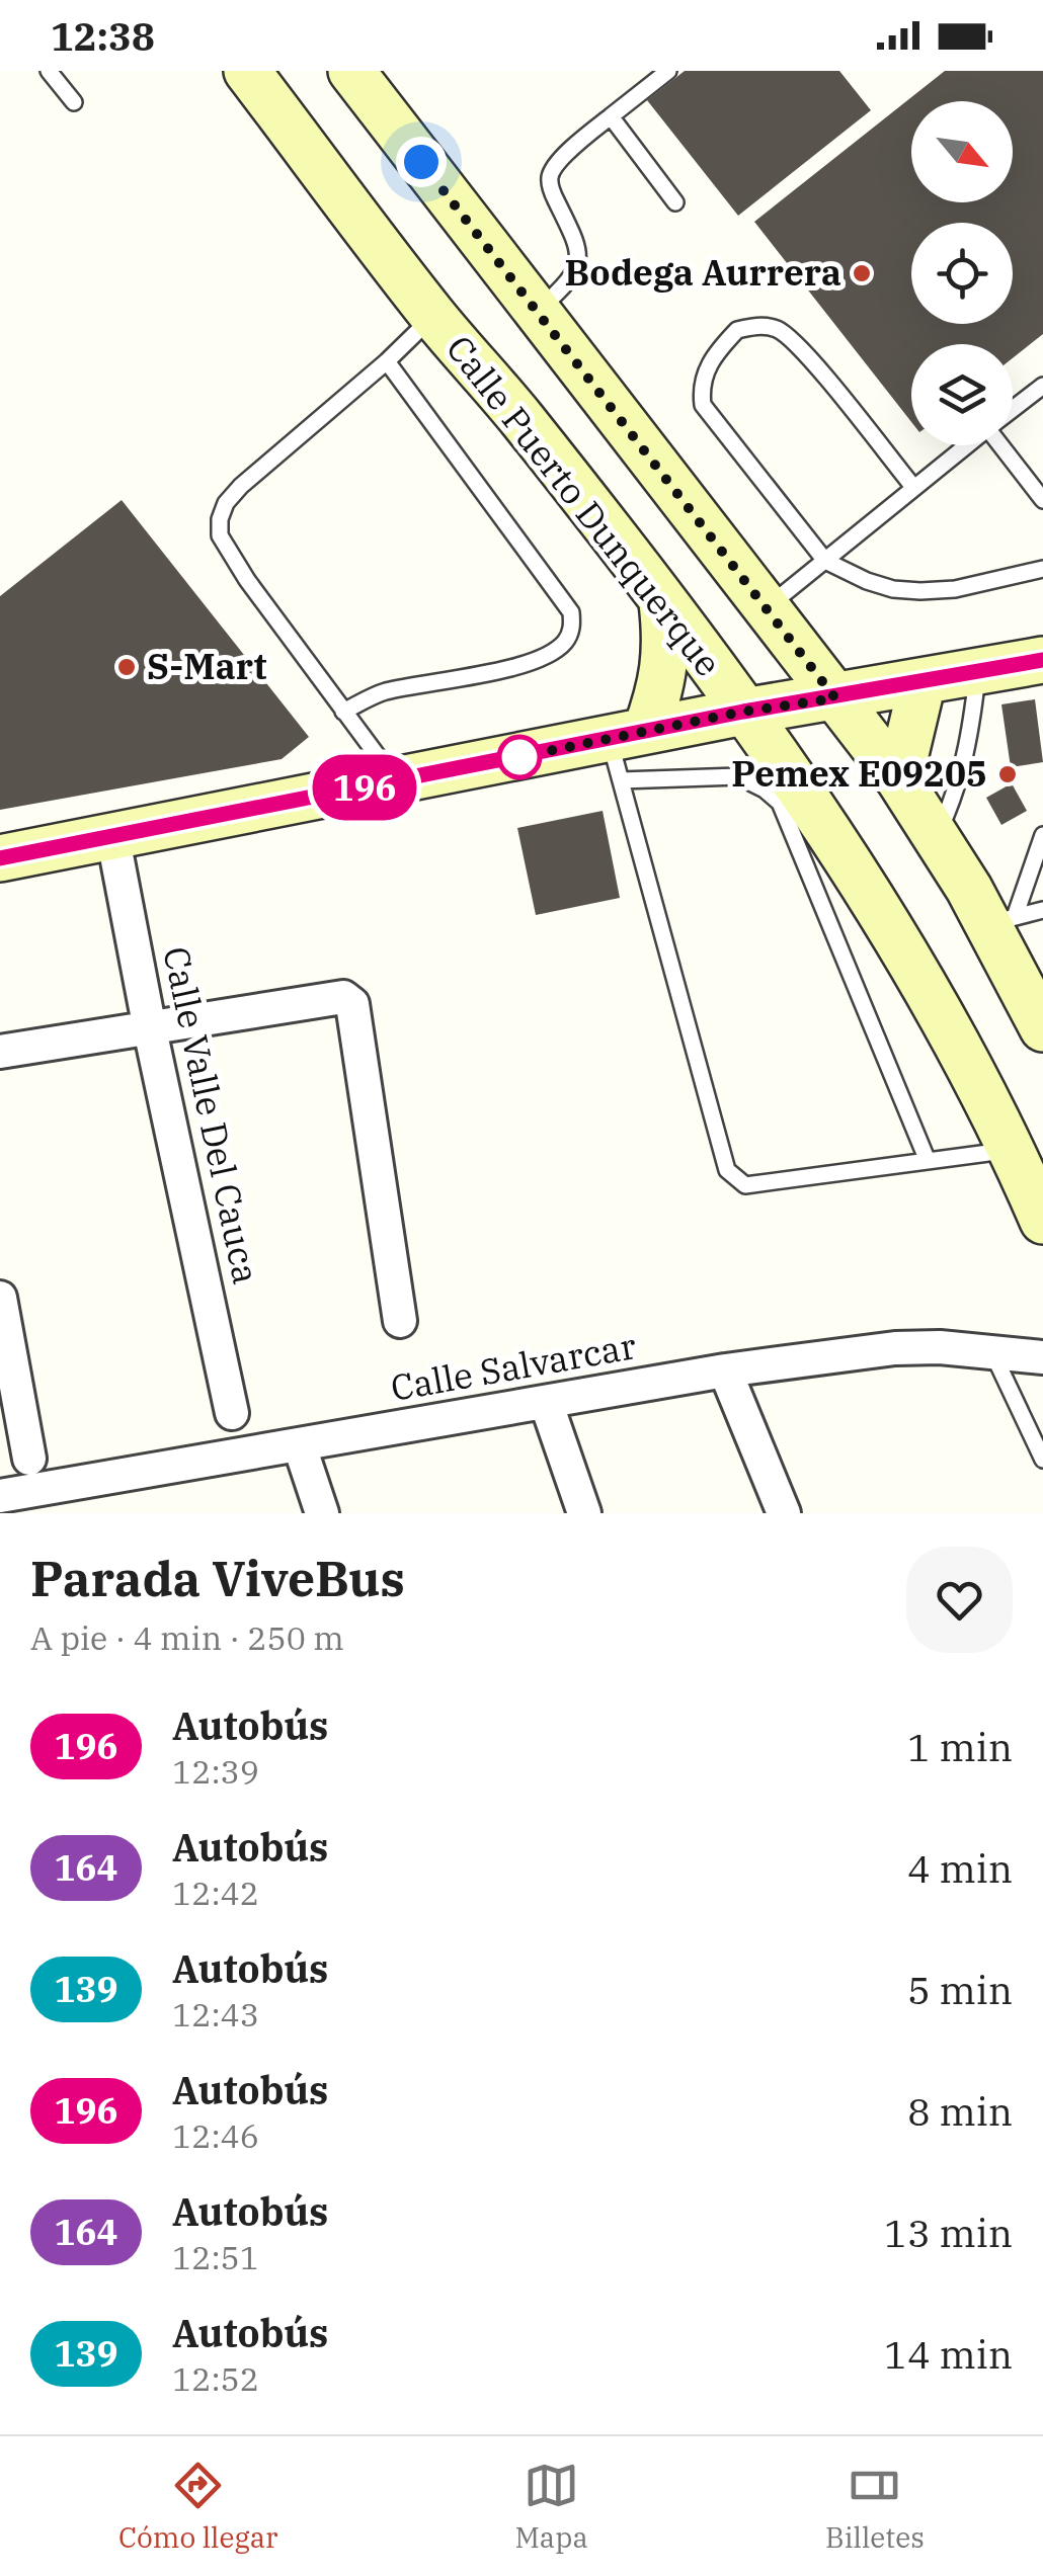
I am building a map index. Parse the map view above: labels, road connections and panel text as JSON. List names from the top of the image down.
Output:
{
  "streets": {
    "main road": ["Calle Puerto Dunquerque"],
    "street": ["Calle Valle Del Cauca", "Calle Salvarcar"]
  },
  "places": ["Bodega Aurrera", "S-Mart", "Pemex E09205"],
  "lines": ["bus line 196"],
  "north": "bottom right",
  "page": {
    "status": "12:38",
    "on_map": "196",
    "heading": ["Parada ViveBus", "A pie · 4 min · 250 m"],
    "list": [
      {
        "mark": "196",
        "name": "Autobús",
        "note": "12:39",
        "value": "1 min"
      },
      {
        "mark": "164",
        "name": "Autobús",
        "note": "12:42",
        "value": "4 min"
      },
      {
        "mark": "139",
        "name": "Autobús",
        "note": "12:43",
        "value": "5 min"
      },
      {
        "mark": "196",
        "name": "Autobús",
        "note": "12:46",
        "value": "8 min"
      },
      {
        "mark": "164",
        "name": "Autobús",
        "note": "12:51",
        "value": "13 min"
      },
      {
        "mark": "139",
        "name": "Autobús",
        "note": "12:52",
        "value": "14 min"
      }
    ],
    "tabs": ["Cómo llegar", "Mapa", "Billetes"]
  }
}
